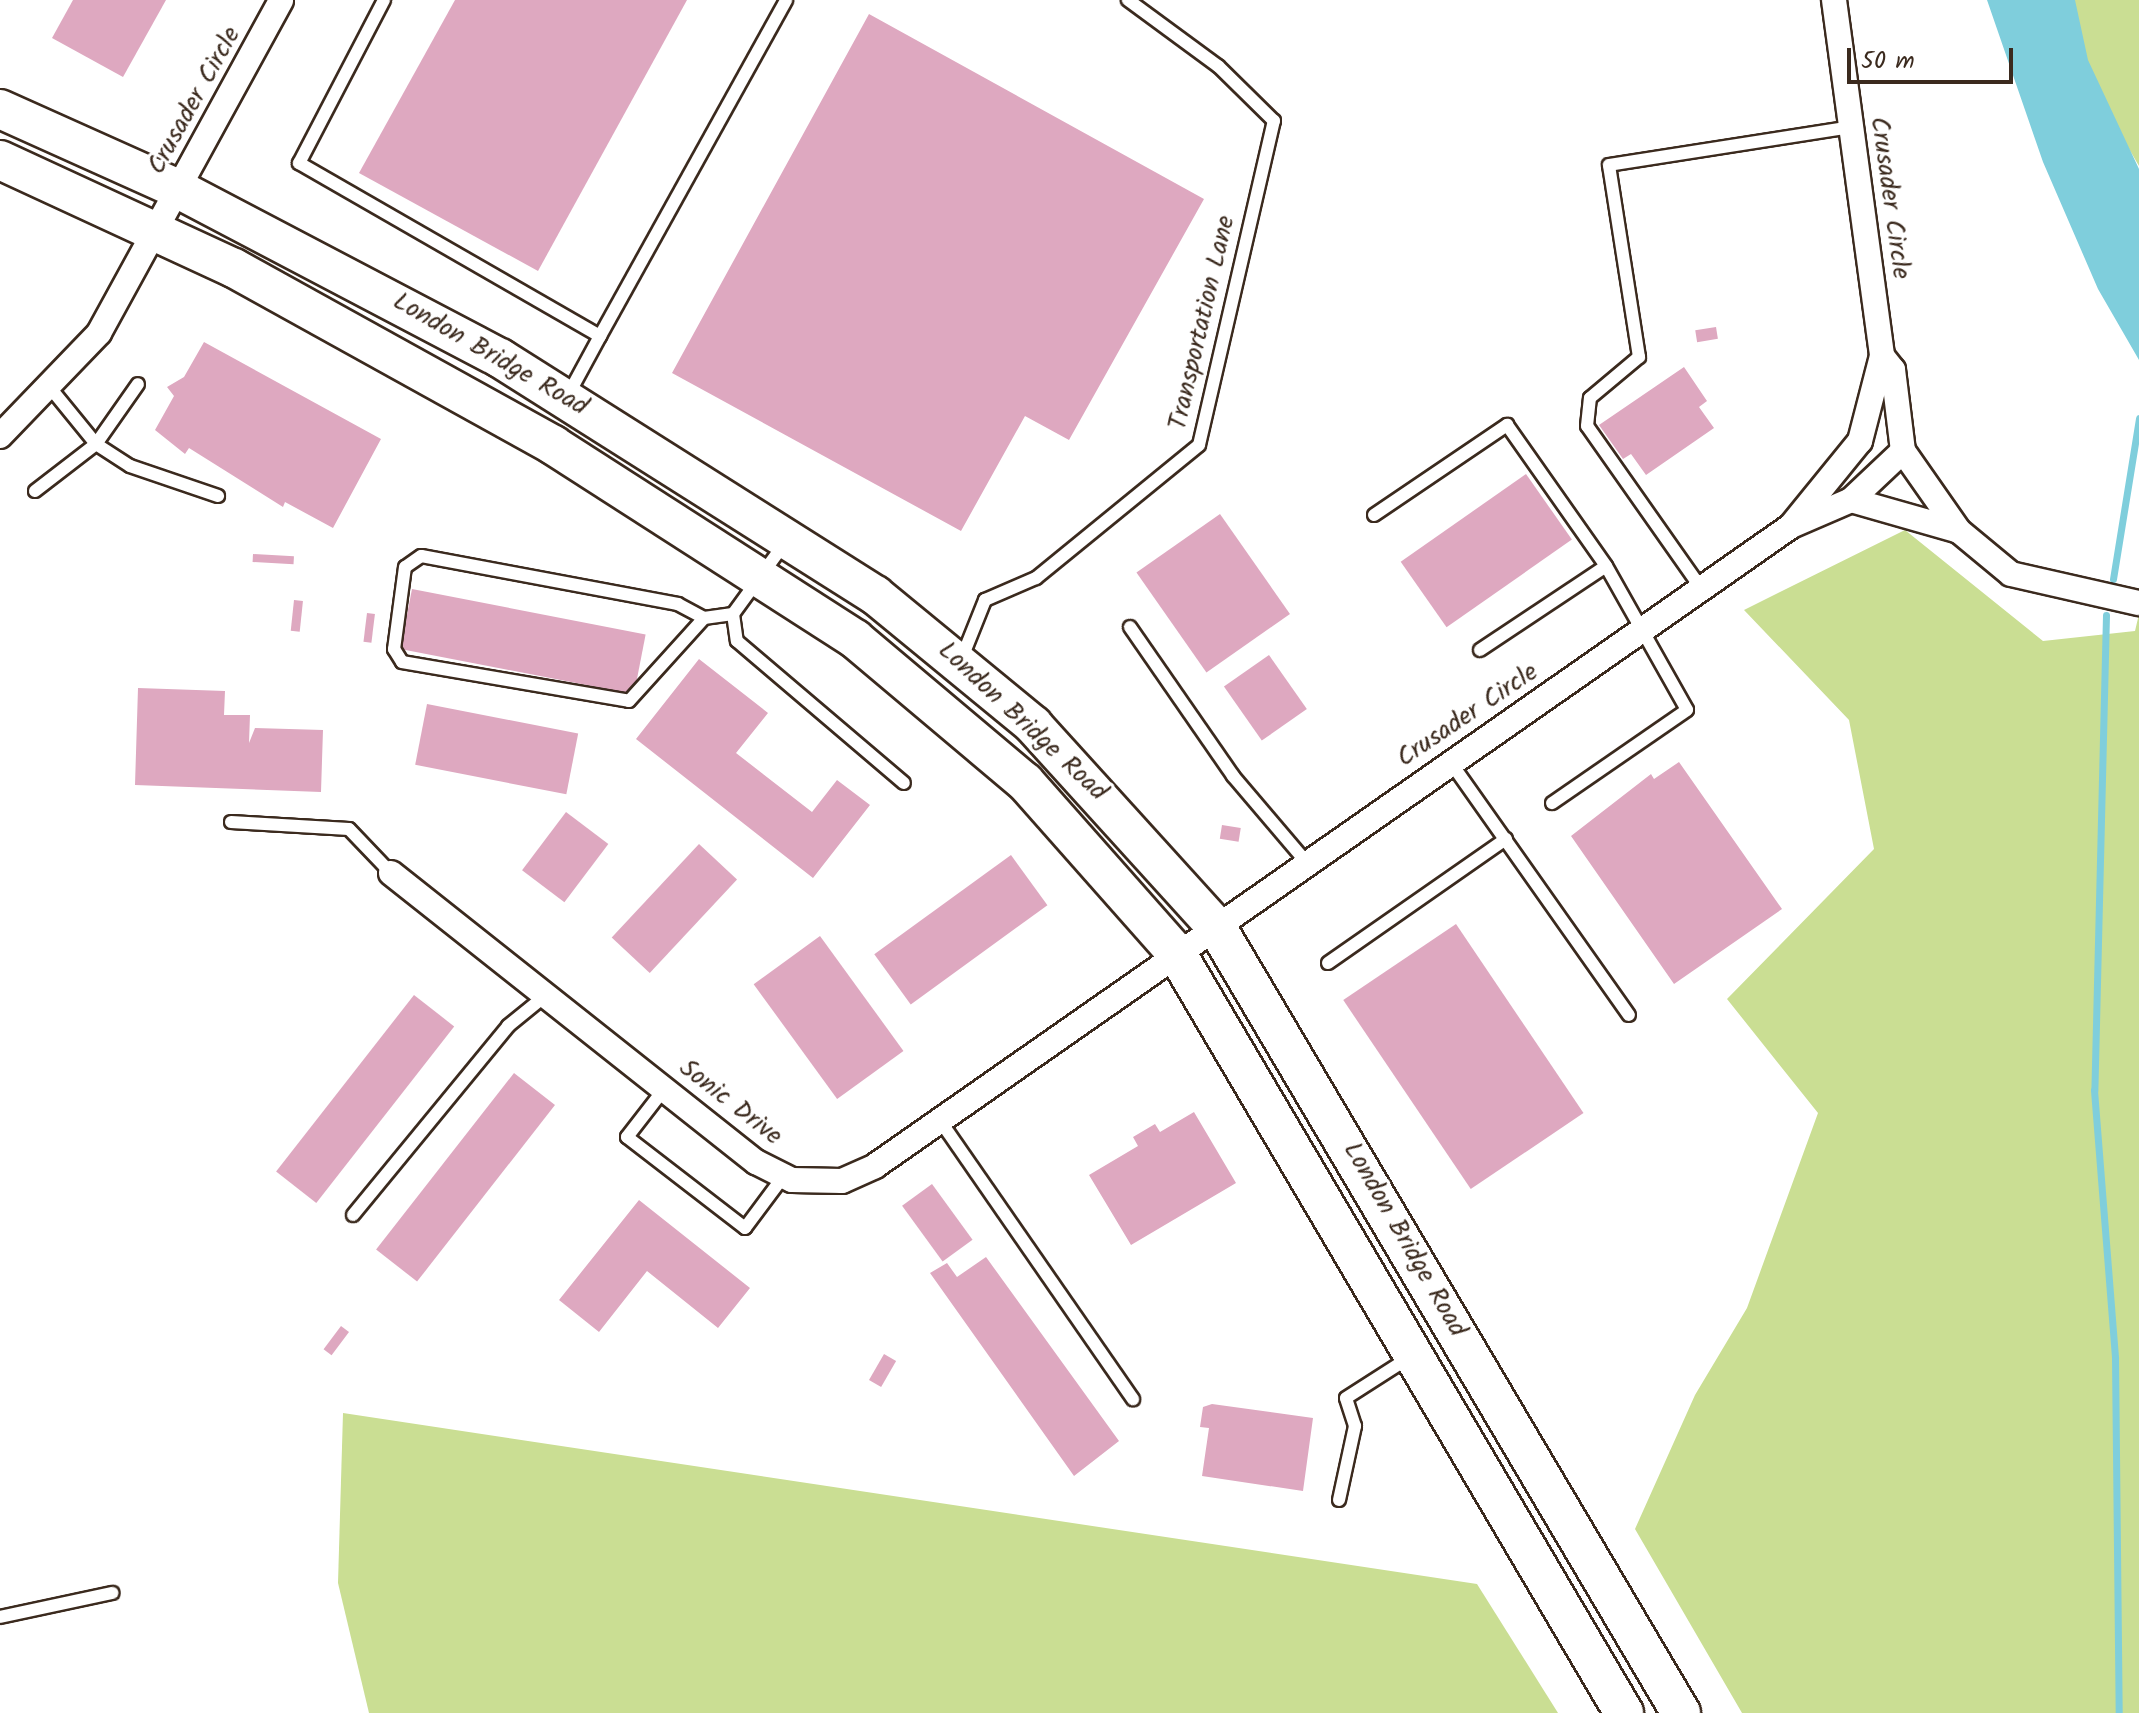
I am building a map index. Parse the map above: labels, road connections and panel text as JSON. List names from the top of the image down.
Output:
{
  "streets": {
    "main road": ["London Bridge Road"],
    "street": ["Crusader Circle", "Sonic Drive"],
    "lane": ["Transportation Lane"]
  },
  "crossings": [
    ["Crusader Circle", "London Bridge Road"],
    ["Crusader Circle", "Sonic Drive"],
    ["Transportation Lane", "London Bridge Road"],
    ["London Bridge Road", "Sonic Drive"]
  ],
  "scale_bar": "50 m"
}
